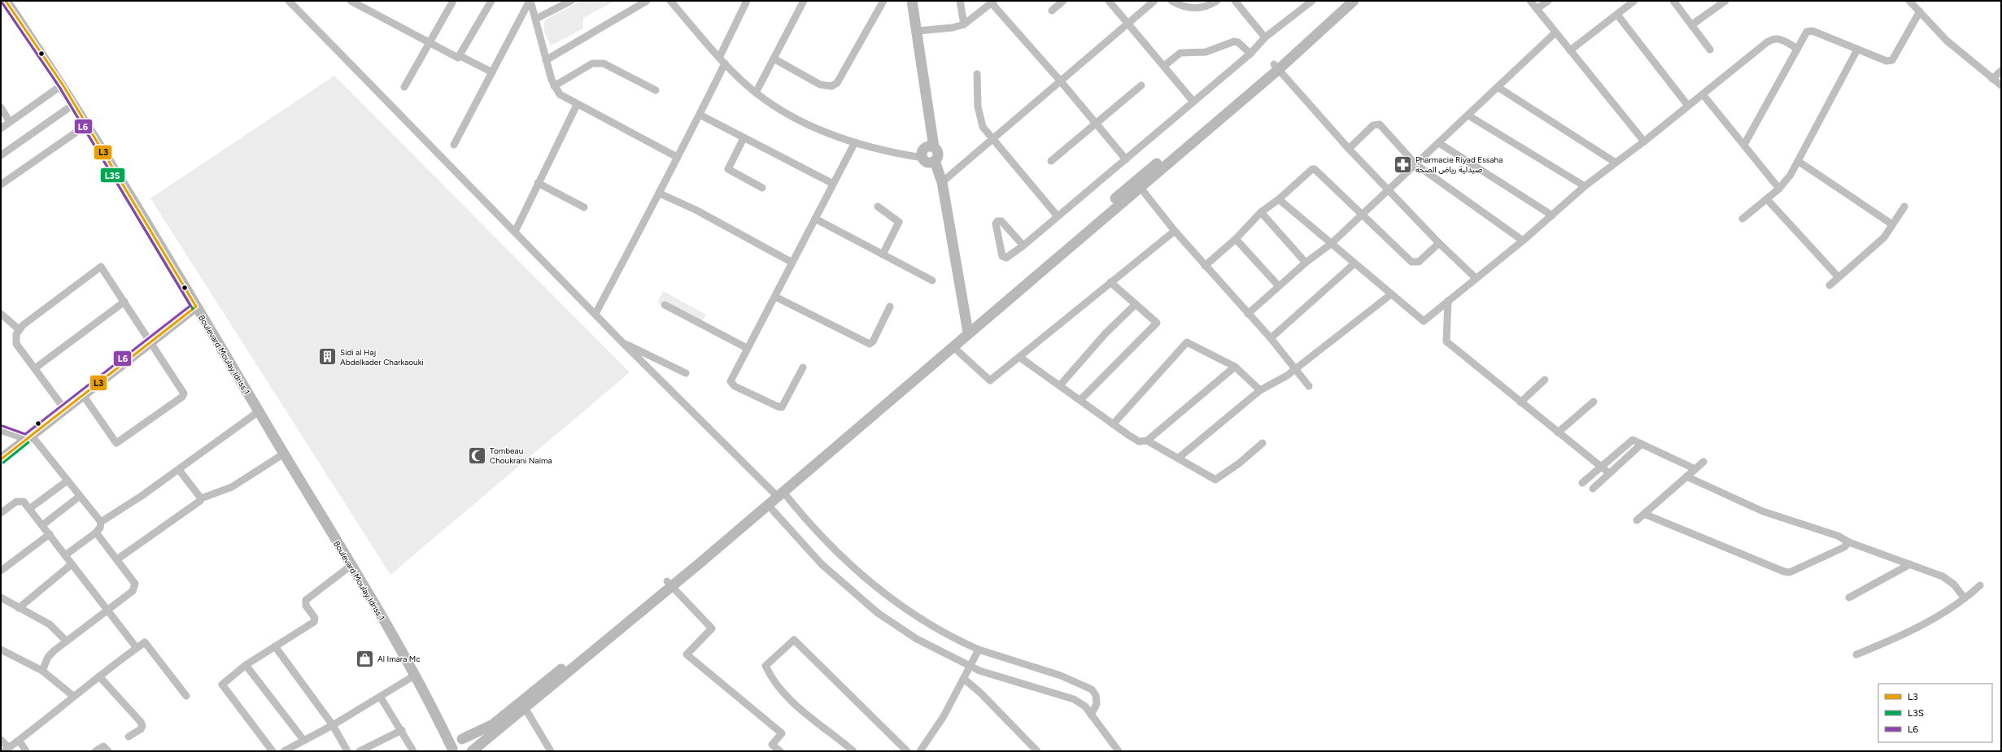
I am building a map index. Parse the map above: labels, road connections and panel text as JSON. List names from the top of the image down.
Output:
{
  "streets": {
    "main road": ["Boulevard Moulay Idriss 1"]
  },
  "places": {
    "pharmacy": ["Pharmacie Riyad Essaha صيدلية رياض الصحة"],
    "building": ["Sidi al Haj Abdelkader Charkaouki"],
    "mosque": ["Tombeau Choukrani Naïma"],
    "shop": ["Al Imara Mc"]
  },
  "lines": ["transit line L3", "transit line L3S", "transit line L6"],
  "legend": ["L3", "L3S", "L6"]
}
